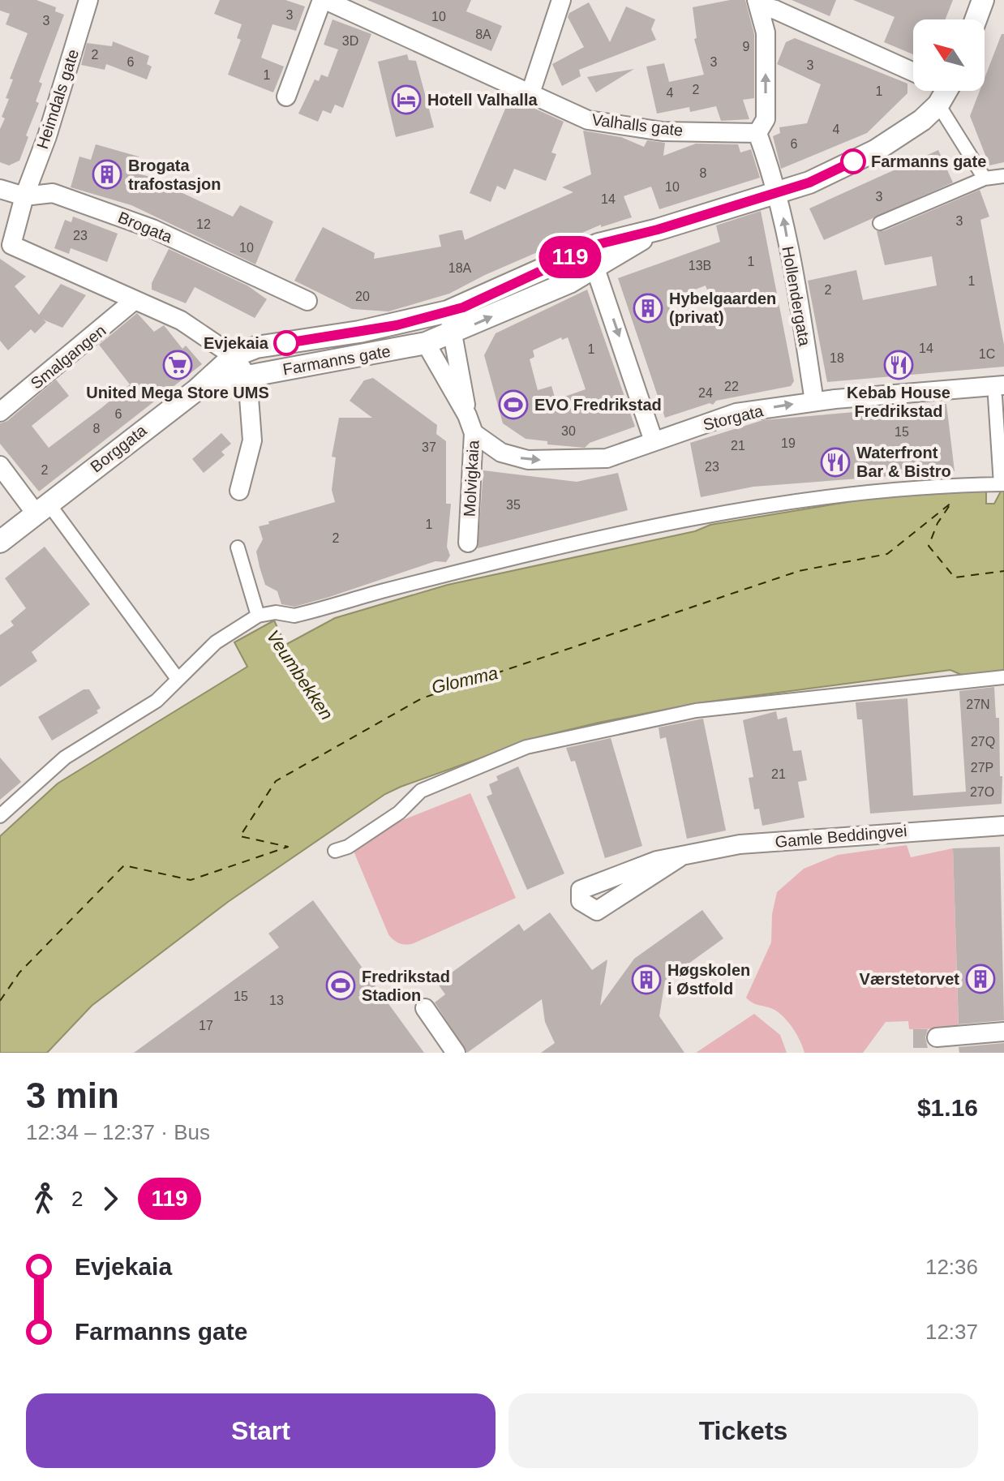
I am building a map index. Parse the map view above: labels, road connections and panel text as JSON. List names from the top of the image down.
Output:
{
  "streets": {
    "street": [
      "Heimdals gate",
      "Valhalls gate",
      "Brogata",
      "Hollendergata",
      "Smalgangen",
      "Farmanns gate",
      "Storgata",
      "Borggata",
      "Molvigkaia",
      "Gamle Beddingvei"
    ]
  },
  "crossings": [
    ["Heimdals gate", "Brogata"],
    ["Hollendergata", "Farmanns gate"],
    ["Hollendergata", "Storgata"],
    ["Farmanns gate", "Borggata"],
    ["Farmanns gate", "Molvigkaia"],
    ["Storgata", "Molvigkaia"]
  ],
  "one_way": ["Hollendergata"],
  "water": ["Veumbekken", "Glomma"],
  "places": {
    "hotel": ["Hotell Valhalla"],
    "other": ["Farmanns gate", "Evjekaia"],
    "building": [
      "Brogata trafostasjon",
      "Hybelgaarden (privat)",
      "Værstetorvet",
      "Høgskolen i Østfold"
    ],
    "supermarket": ["United Mega Store UMS"],
    "restaurant": ["Kebab House Fredrikstad", "Waterfront Bar & Bistro"],
    "sports": ["EVO Fredrikstad", "Fredrikstad Stadion"]
  },
  "lines": ["bus line 119"],
  "house_numbers": [
    "3",
    "10",
    "3",
    "8A",
    "3D",
    "9",
    "2",
    "6",
    "3",
    "3",
    "1",
    "2",
    "1",
    "4",
    "4",
    "6",
    "8",
    "10",
    "3",
    "14",
    "3",
    "12",
    "23",
    "10",
    "1",
    "13B",
    "18A",
    "1",
    "2",
    "20",
    "14",
    "1",
    "1C",
    "18",
    "22",
    "24",
    "6",
    "8",
    "30",
    "15",
    "19",
    "21",
    "37",
    "23",
    "2",
    "35",
    "1",
    "2",
    "27N",
    "27Q",
    "27P",
    "21",
    "27O",
    "15",
    "13",
    "17"
  ],
  "north": "top left",
  "page": {
    "on_map": "119",
    "heading": ["3 min", "12:34 – 12:37 · Bus", "$1.16"],
    "legs": ["2", "119"],
    "list": [
      {
        "name": "Evjekaia",
        "value": "12:36"
      },
      {
        "name": "Farmanns gate",
        "value": "12:37"
      }
    ],
    "buttons": ["Start", "Tickets"]
  }
}
